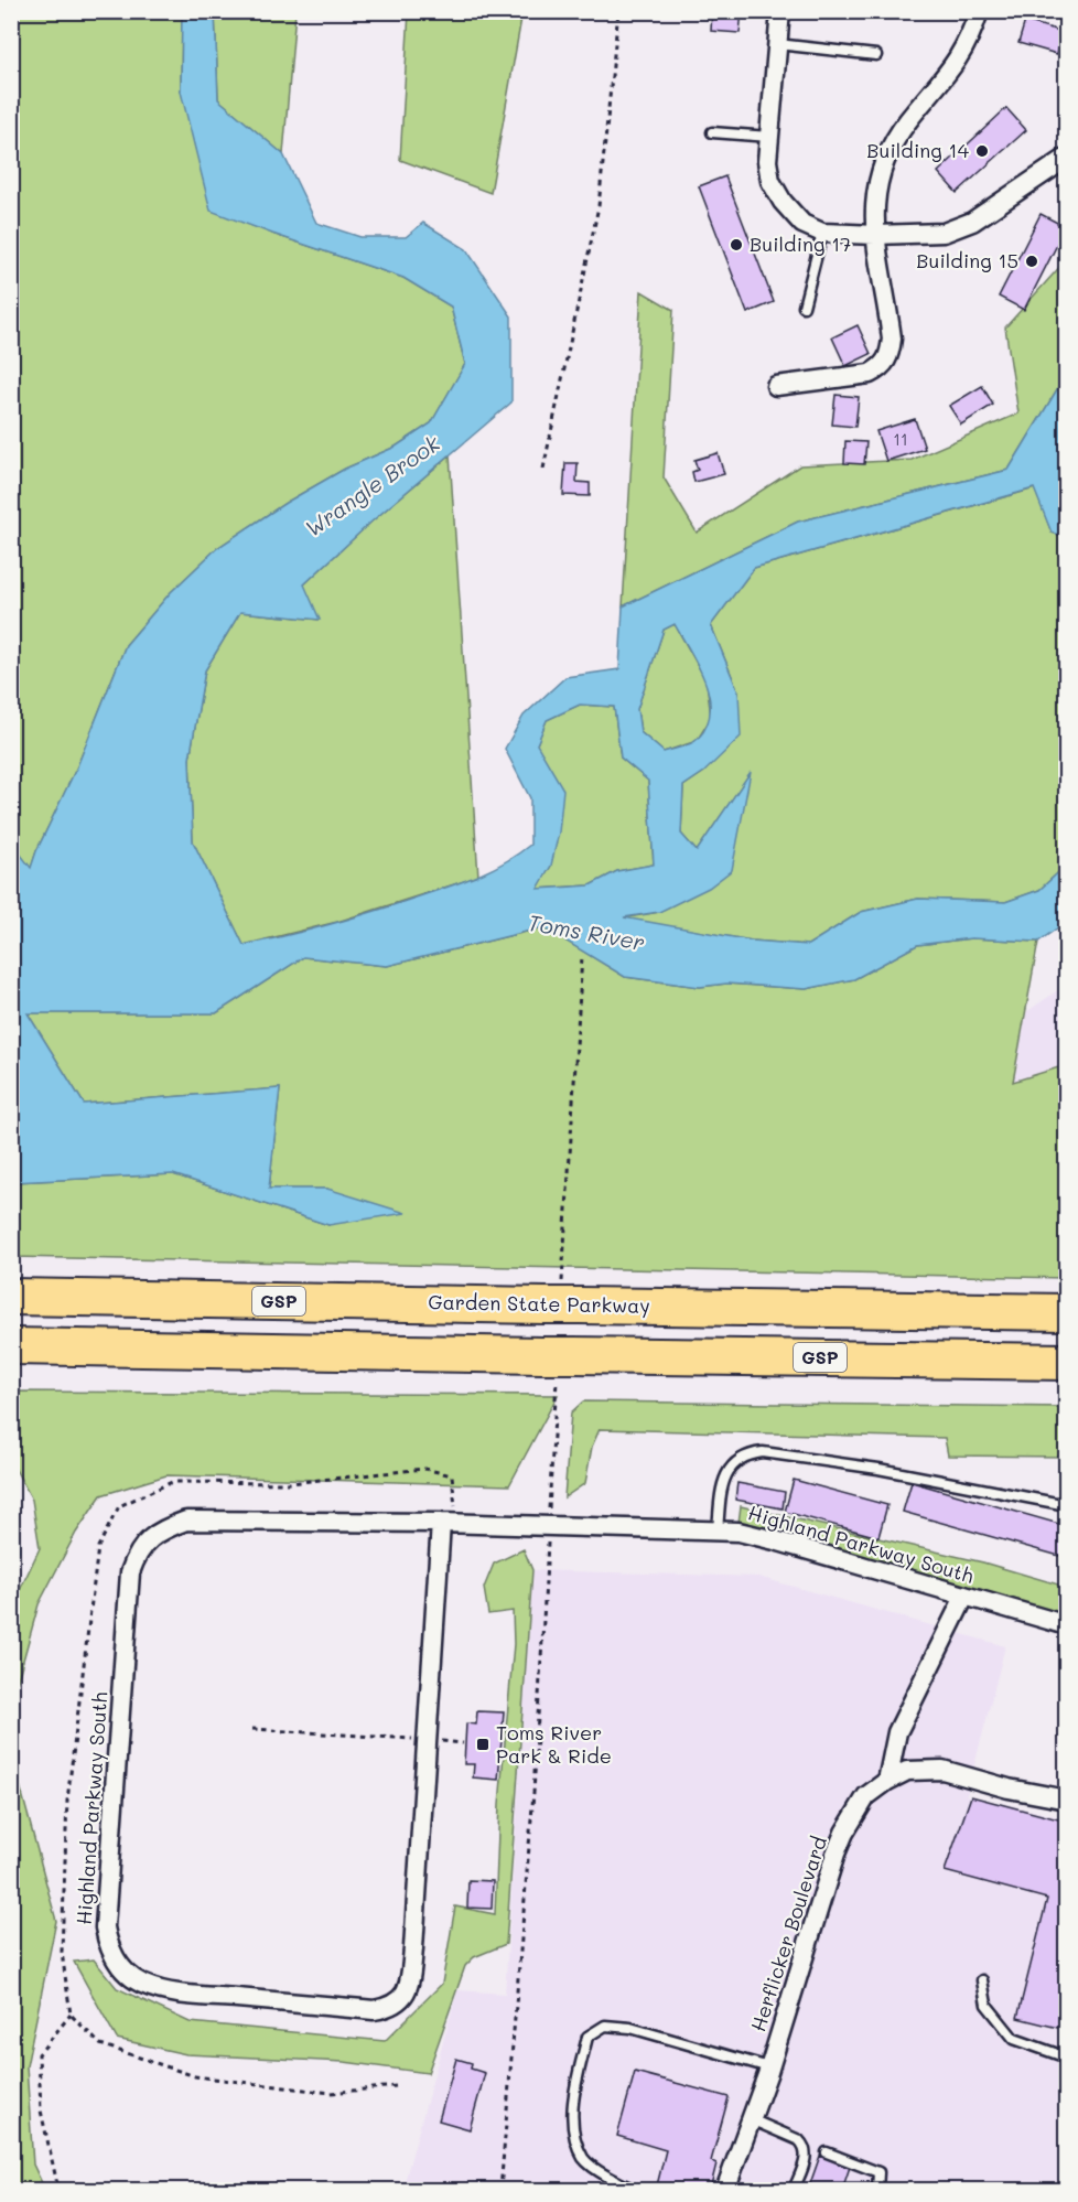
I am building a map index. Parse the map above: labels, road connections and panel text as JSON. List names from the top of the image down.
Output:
{
  "streets": {
    "highway": ["GSP", "Garden State Parkway"],
    "street": ["Highland Parkway South", "Herflicker Boulevard"]
  },
  "water": ["Wrangle Brook", "Toms River"],
  "places": {
    "other": ["Building 14", "Building 17", "Building 15"],
    "transit": ["Toms River Park & Ride"]
  },
  "house_numbers": ["11"]
}
